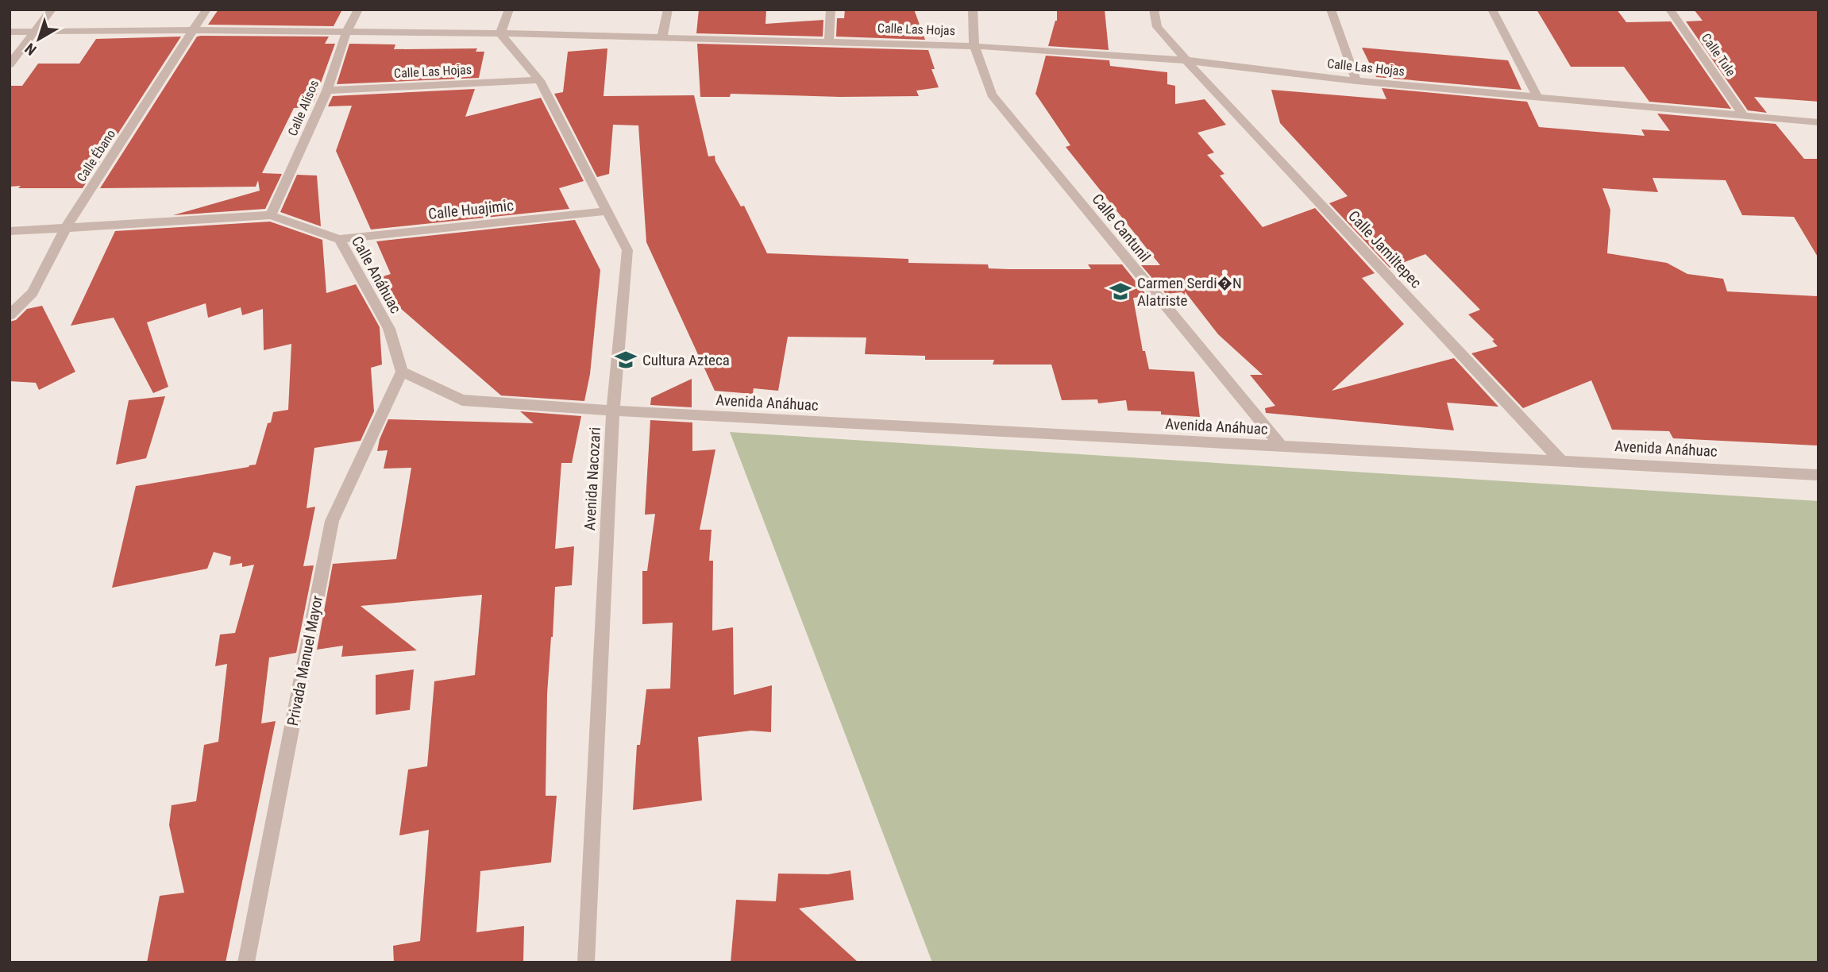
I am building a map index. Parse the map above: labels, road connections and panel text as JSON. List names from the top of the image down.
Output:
{
  "streets": {
    "street": [
      "Calle Las Hojas",
      "Calle Tule",
      "Calle Alisos",
      "Calle Ébano",
      "Calle Huajimic",
      "Calle Cantunil",
      "Calle Jamiltepec",
      "Calle Anáhuac",
      "Avenida Anáhuac",
      "Avenida Nacozari",
      "Privada Manuel Mayor"
    ]
  },
  "crossings": [
    ["Calle Las Hojas", "Calle Tule"],
    ["Calle Las Hojas", "Calle Alisos"],
    ["Calle Las Hojas", "Calle Ébano"],
    ["Calle Las Hojas", "Calle Cantunil"],
    ["Calle Las Hojas", "Calle Jamiltepec"],
    ["Calle Las Hojas", "Avenida Nacozari"],
    ["Calle Alisos", "Calle Anáhuac"],
    ["Calle Ébano", "Calle Anáhuac"],
    ["Calle Huajimic", "Calle Anáhuac"],
    ["Calle Huajimic", "Avenida Nacozari"],
    ["Calle Cantunil", "Avenida Anáhuac"],
    ["Calle Jamiltepec", "Avenida Anáhuac"],
    ["Calle Anáhuac", "Privada Manuel Mayor"],
    ["Avenida Anáhuac", "Avenida Nacozari"]
  ],
  "places": {
    "school or university": ["Carmen Serdi�N Alatriste", "Cultura Azteca"]
  },
  "north": "bottom left"
}
